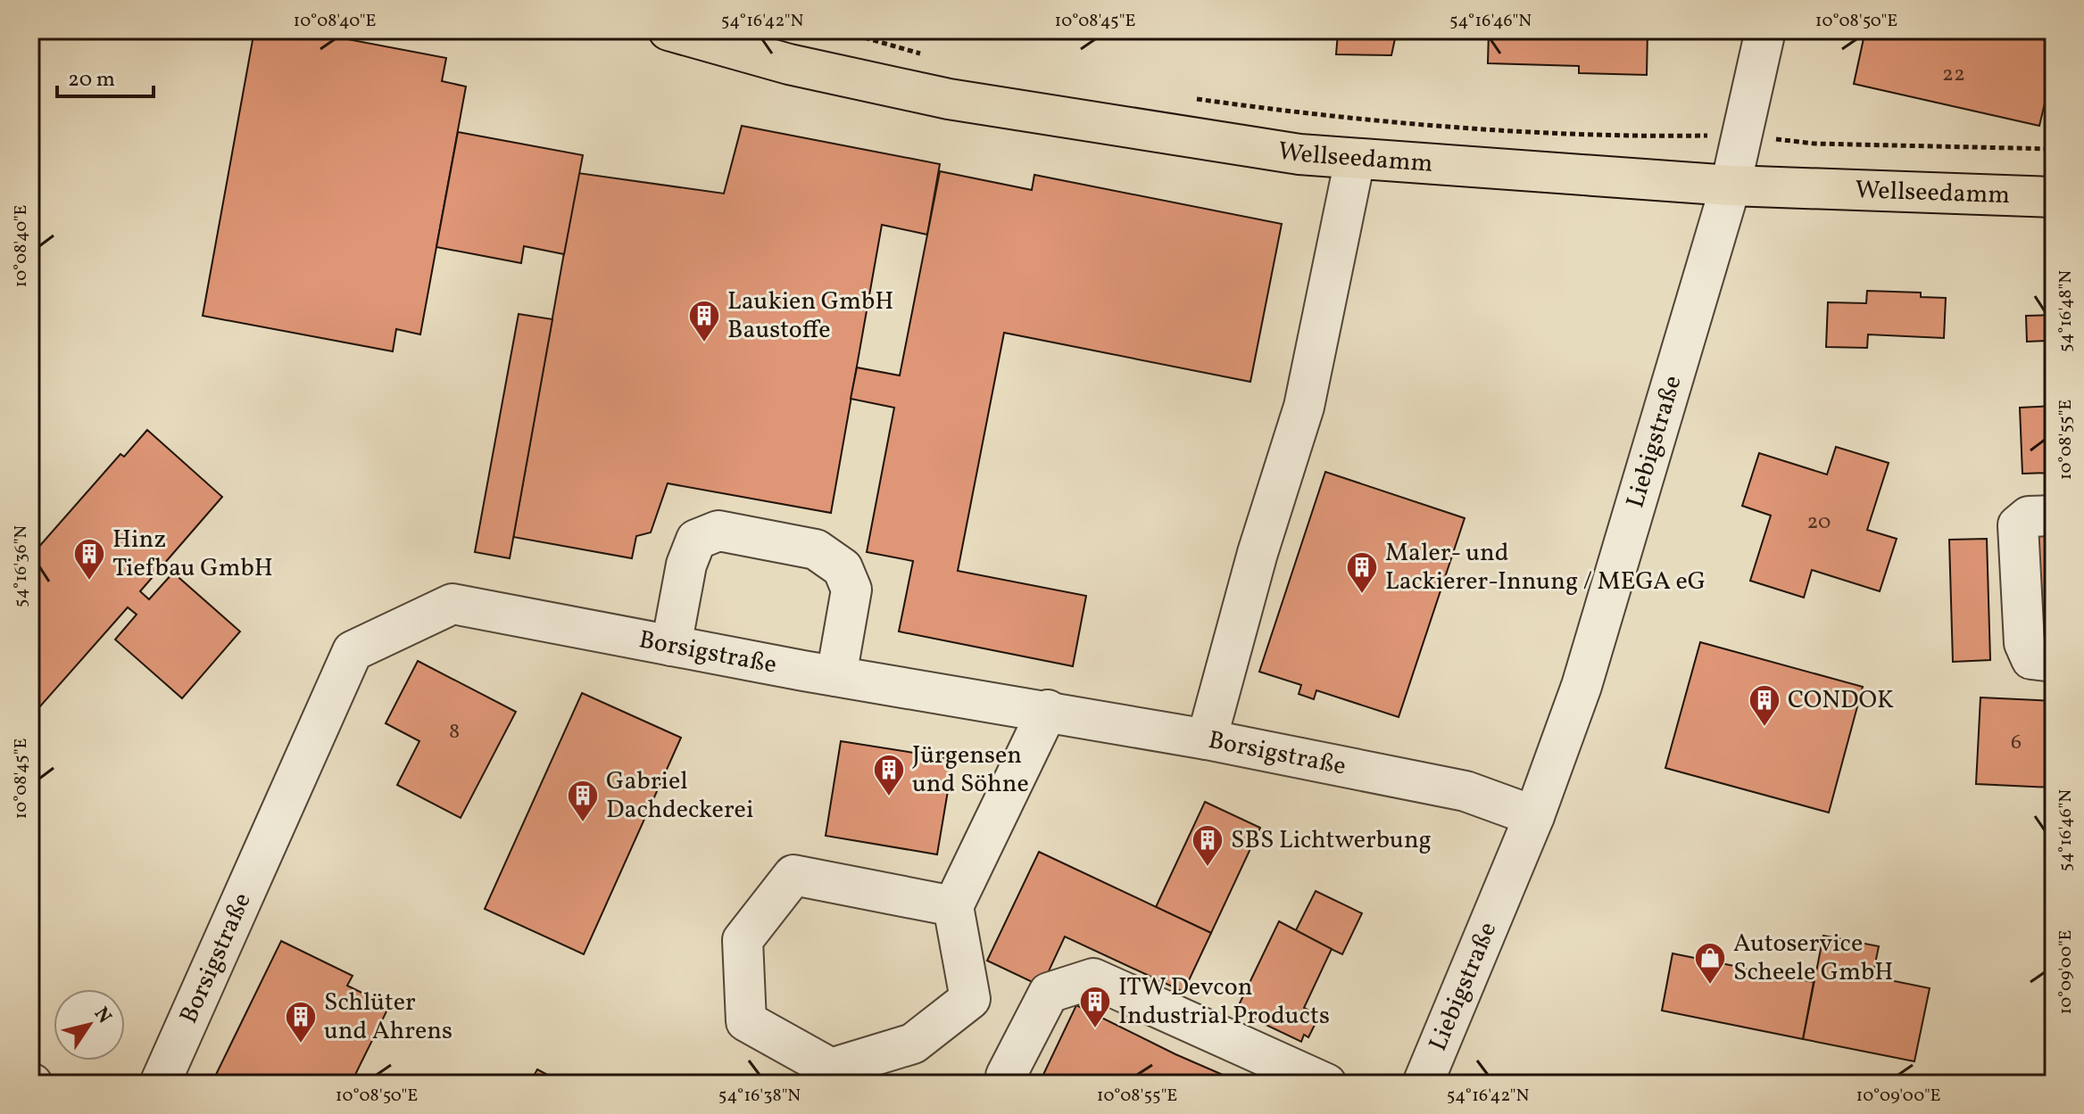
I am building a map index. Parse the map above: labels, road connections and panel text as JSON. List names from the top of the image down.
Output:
{
  "streets": {
    "main road": ["Wellseedamm"],
    "street": ["Liebigstraße", "Borsigstraße"]
  },
  "crossings": [
    ["Wellseedamm", "Liebigstraße"],
    ["Liebigstraße", "Borsigstraße"]
  ],
  "places": {
    "building": [
      "Laukien GmbH Baustoffe",
      "Hinz Tiefbau GmbH",
      "Maler- und Lackierer-Innung / MEGA eG",
      "CONDOK",
      "Jürgensen und Söhne",
      "Gabriel Dachdeckerei",
      "SBS Lichtwerbung",
      "ITW Devcon Industrial Products",
      "Schlüter und Ahrens"
    ],
    "shop": ["Autoservice Scheele GmbH"]
  },
  "house_numbers": [
    "22",
    "20",
    "8",
    "6"
  ],
  "scale_bar": "20 m",
  "north": "top right",
  "coordinates": [
    "10°08'40\"E",
    "54°16'42\"N",
    "10°08'45\"E",
    "54°16'46\"N",
    "10°08'50\"E",
    "54°16'48\"N",
    "10°08'55\"E",
    "54°16'36\"N",
    "10°09'00\"E",
    "54°16'38\"N"
  ]
}
